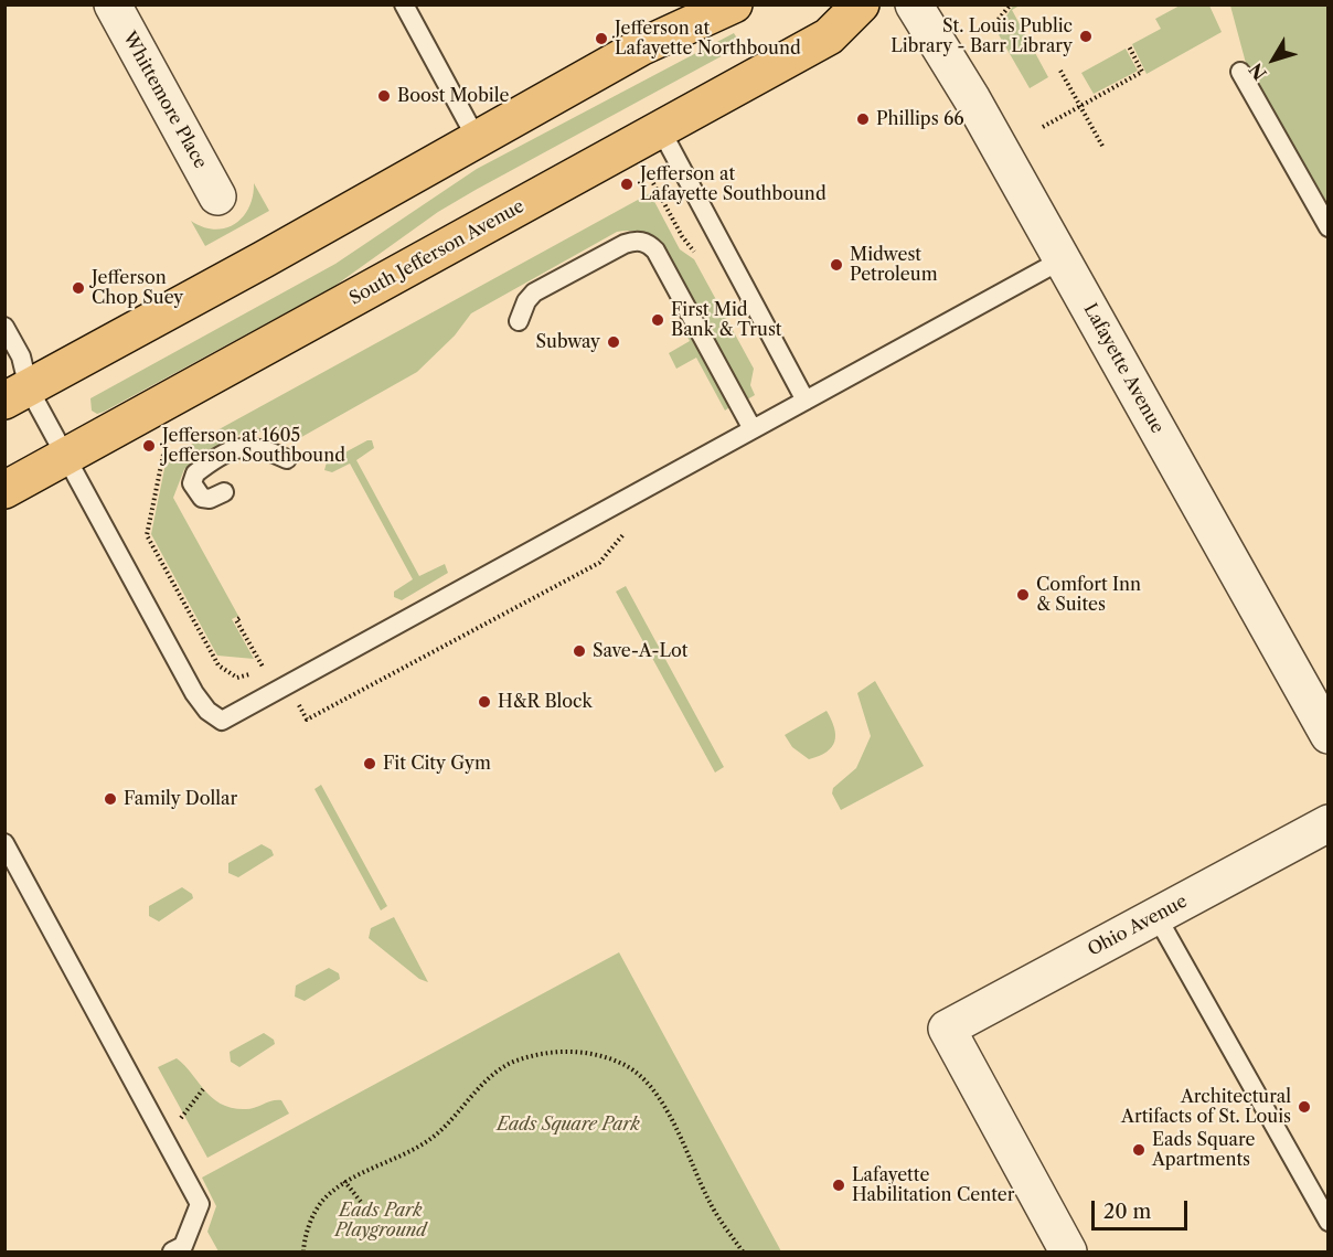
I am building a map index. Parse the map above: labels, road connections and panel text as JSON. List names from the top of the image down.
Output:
{
  "streets": {
    "main road": ["South Jefferson Avenue"],
    "street": ["Whittemore Place", "Lafayette Avenue", "Ohio Avenue"]
  },
  "parks": ["Eads Square Park", "Eads Park Playground"],
  "places": [
    "St. Louis Public Library - Barr Library",
    "Jefferson at Lafayette Northbound",
    "Boost Mobile",
    "Phillips 66",
    "Jefferson at Lafayette Southbound",
    "Midwest Petroleum",
    "Jefferson Chop Suey",
    "First Mid Bank & Trust",
    "Subway",
    "Jefferson at 1605 Jefferson Southbound",
    "Comfort Inn & Suites",
    "Save-A-Lot",
    "H&R Block",
    "Fit City Gym",
    "Family Dollar",
    "Architectural Artifacts of St. Louis",
    "Eads Square Apartments",
    "Lafayette Habilitation Center"
  ],
  "scale_bar": "20 m",
  "north": "bottom left"
}
